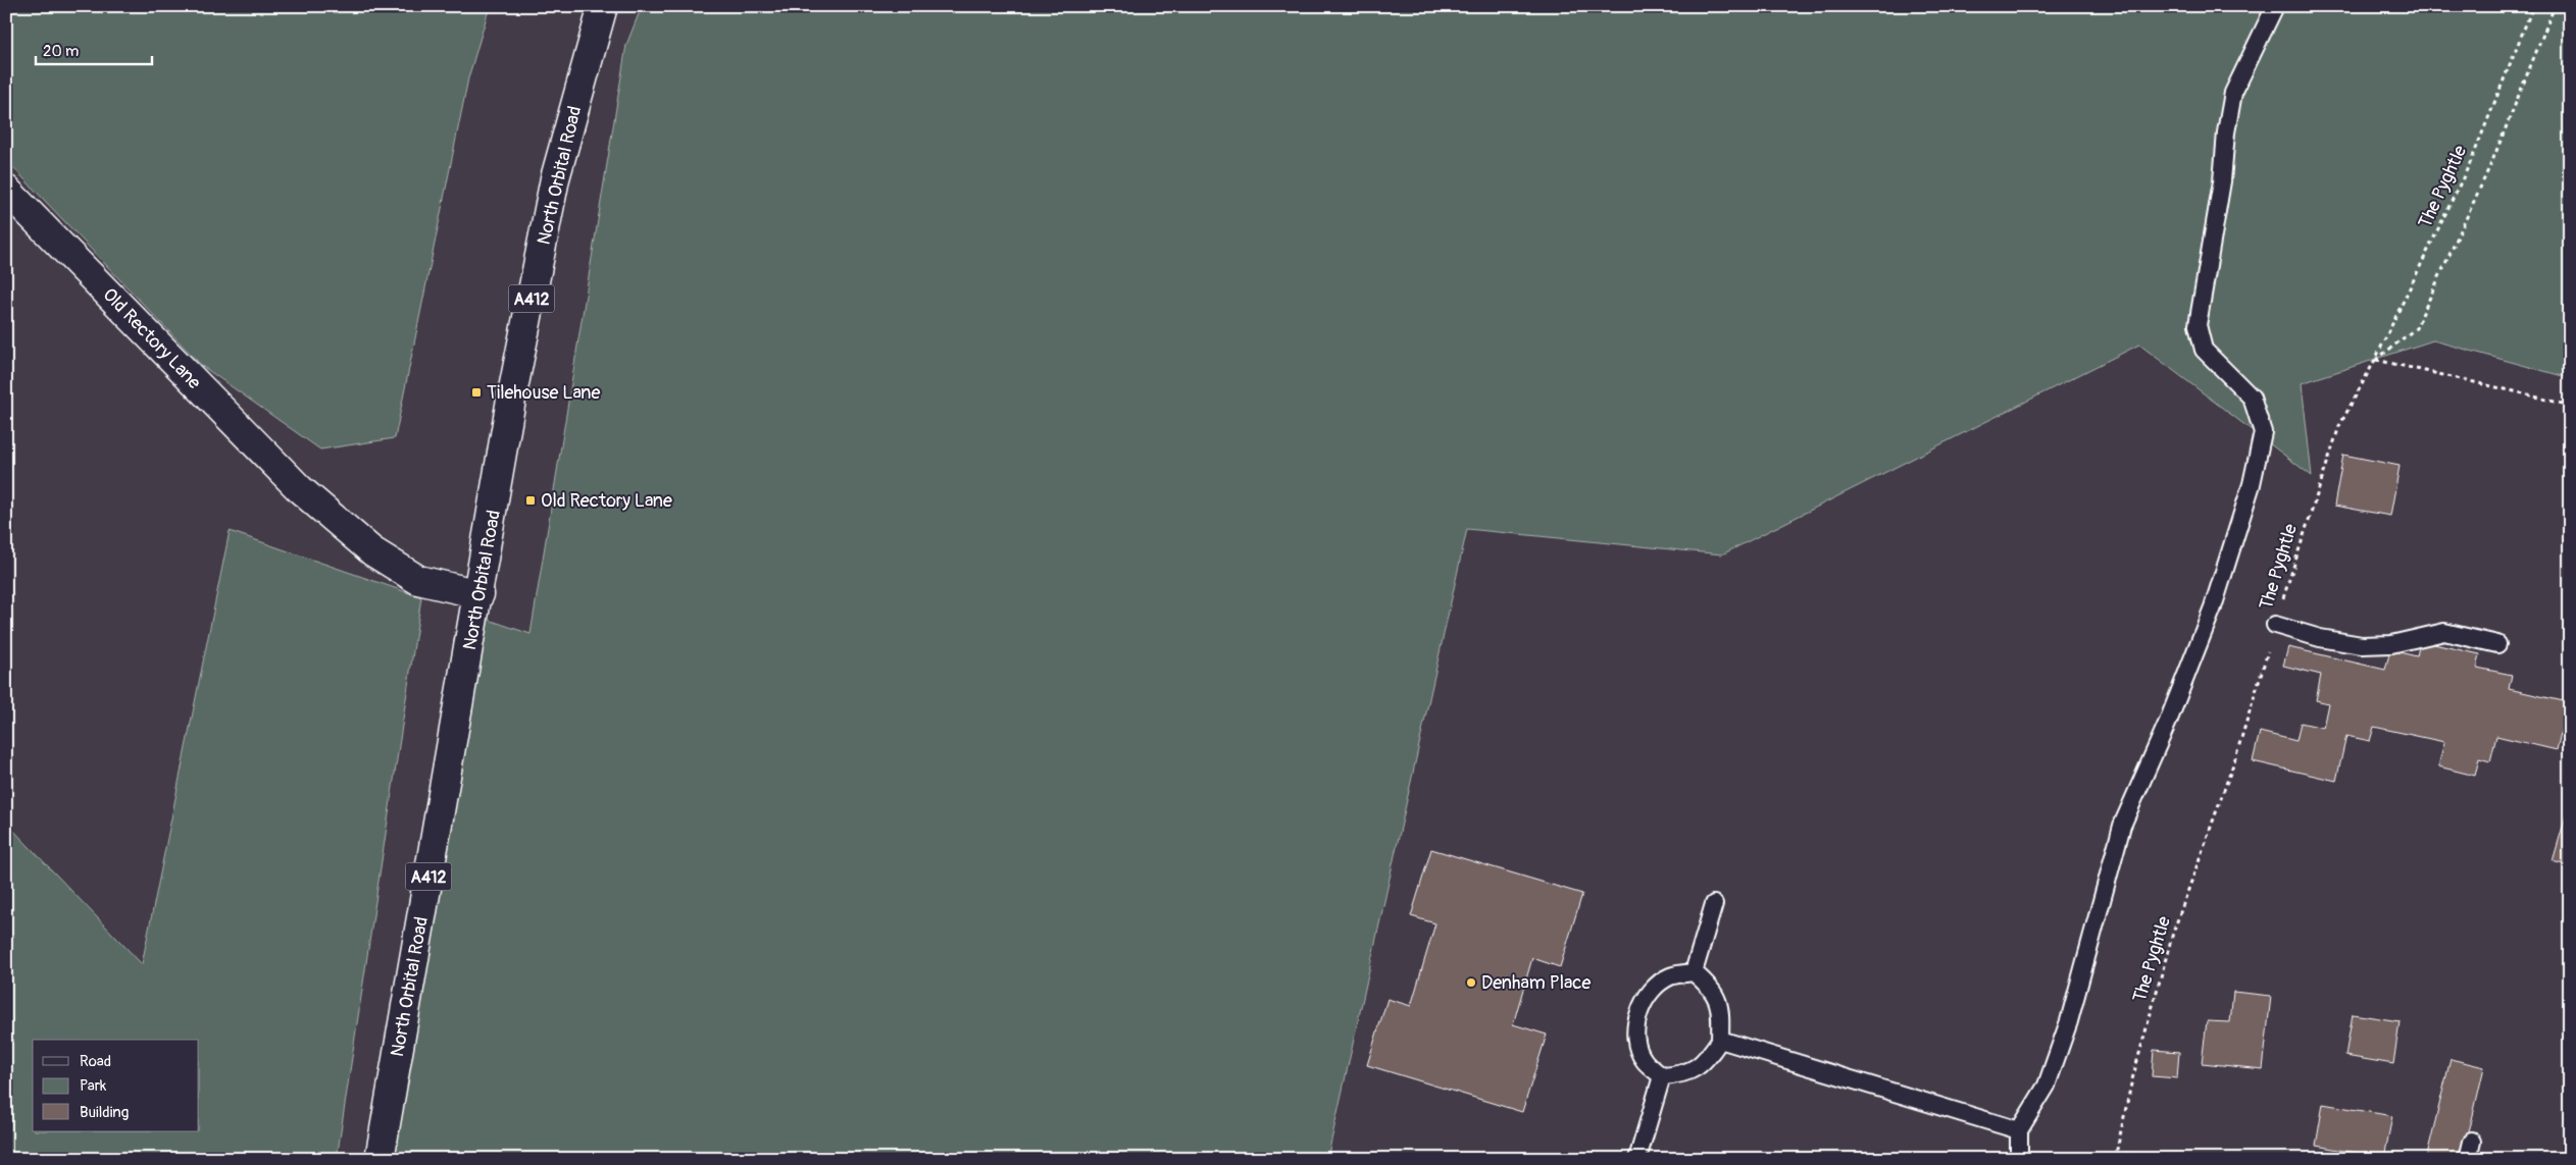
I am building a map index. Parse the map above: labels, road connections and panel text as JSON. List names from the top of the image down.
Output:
{
  "streets": {
    "main road": ["North Orbital Road", "A412", "Old Rectory Lane"],
    "path": ["The Pyghtle"]
  },
  "crossings": [
    ["North Orbital Road", "Old Rectory Lane"]
  ],
  "places": {
    "transit": ["Tilehouse Lane", "Old Rectory Lane"],
    "other": ["Denham Place"]
  },
  "legend": ["Road", "Park", "Building"],
  "scale_bar": "20 m"
}
